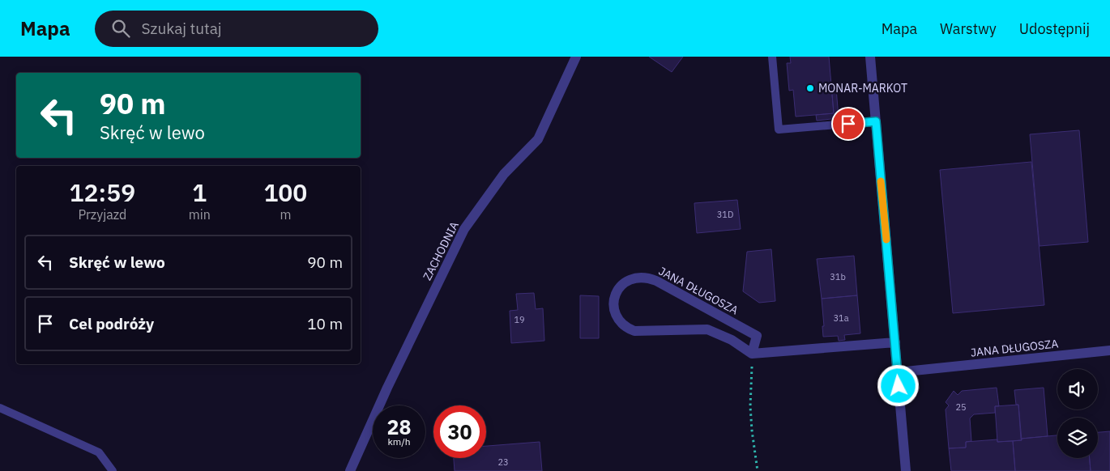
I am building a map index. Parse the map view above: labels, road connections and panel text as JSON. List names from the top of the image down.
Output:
{
  "streets": {
    "street": ["ZACHODNIA", "JANA DŁUGOSZA"]
  },
  "places": ["MONAR-MARKOT"],
  "house_numbers": [
    "31D",
    "31b",
    "31a",
    "19",
    "25",
    "23"
  ],
  "page": {
    "header": "Mapa",
    "search": "Szukaj tutaj",
    "nav": ["Mapa", "Warstwy", "Udostępnij"],
    "turn": ["90 m", "Skręć w lewo"],
    "eta": [
      "12:59",
      "Przyjazd",
      "1",
      "min",
      "100",
      "m"
    ],
    "list": [
      {
        "name": "Skręć w lewo",
        "value": "90 m"
      },
      {
        "name": "Cel podróży",
        "value": "10 m"
      }
    ],
    "speed": "28 km/h",
    "limit": "30"
  }
}
